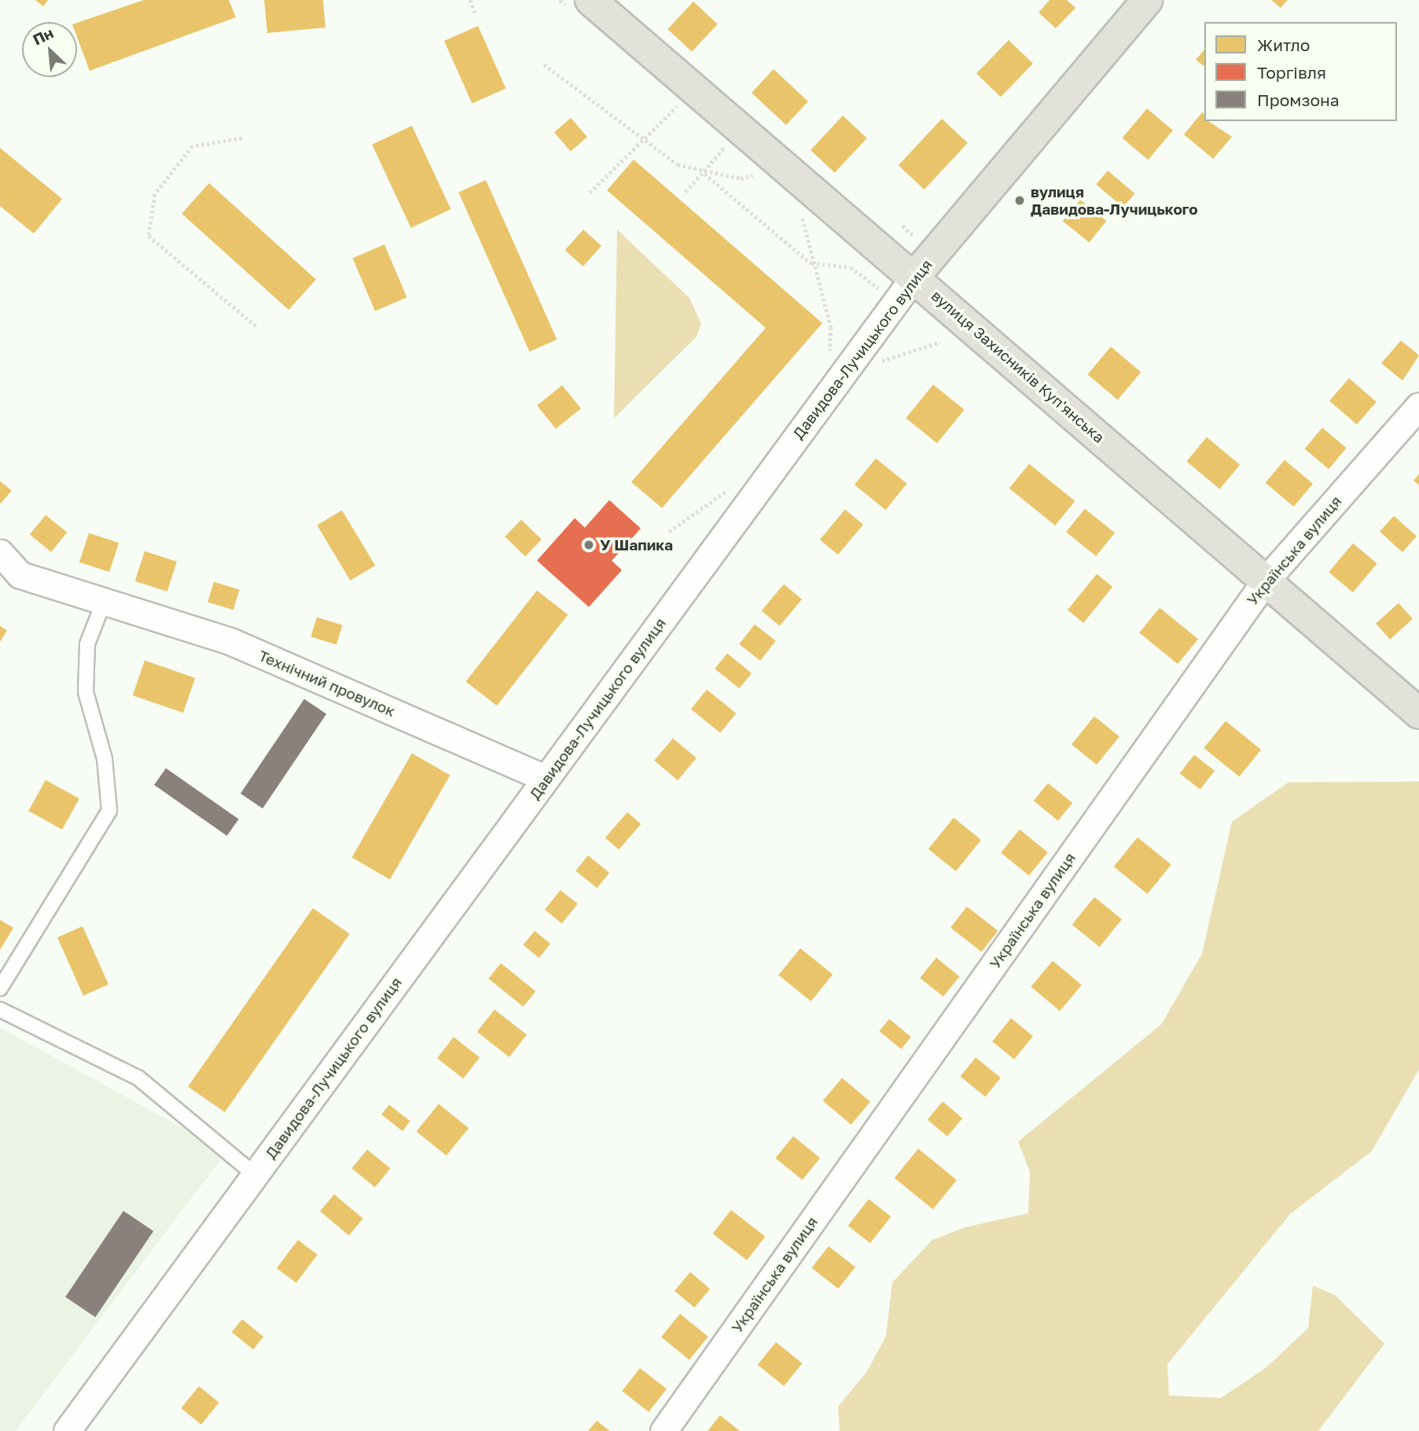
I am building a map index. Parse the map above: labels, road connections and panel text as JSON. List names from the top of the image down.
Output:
{
  "streets": {
    "main road": ["Давидова-Лучицького вулиця", "вулиця Захисників Куп'янська"],
    "street": ["Українська вулиця", "Технічний провулок"]
  },
  "crossings": [
    ["Давидова-Лучицького вулиця", "вулиця Захисників Куп'янська"],
    ["Давидова-Лучицького вулиця", "Технічний провулок"],
    ["вулиця Захисників Куп'янська", "Українська вулиця"]
  ],
  "places": ["вулиця Давидова-Лучицького", "У Шапика"],
  "legend": ["Житло", "Торгівля", "Промзона"],
  "north": "top left"
}
